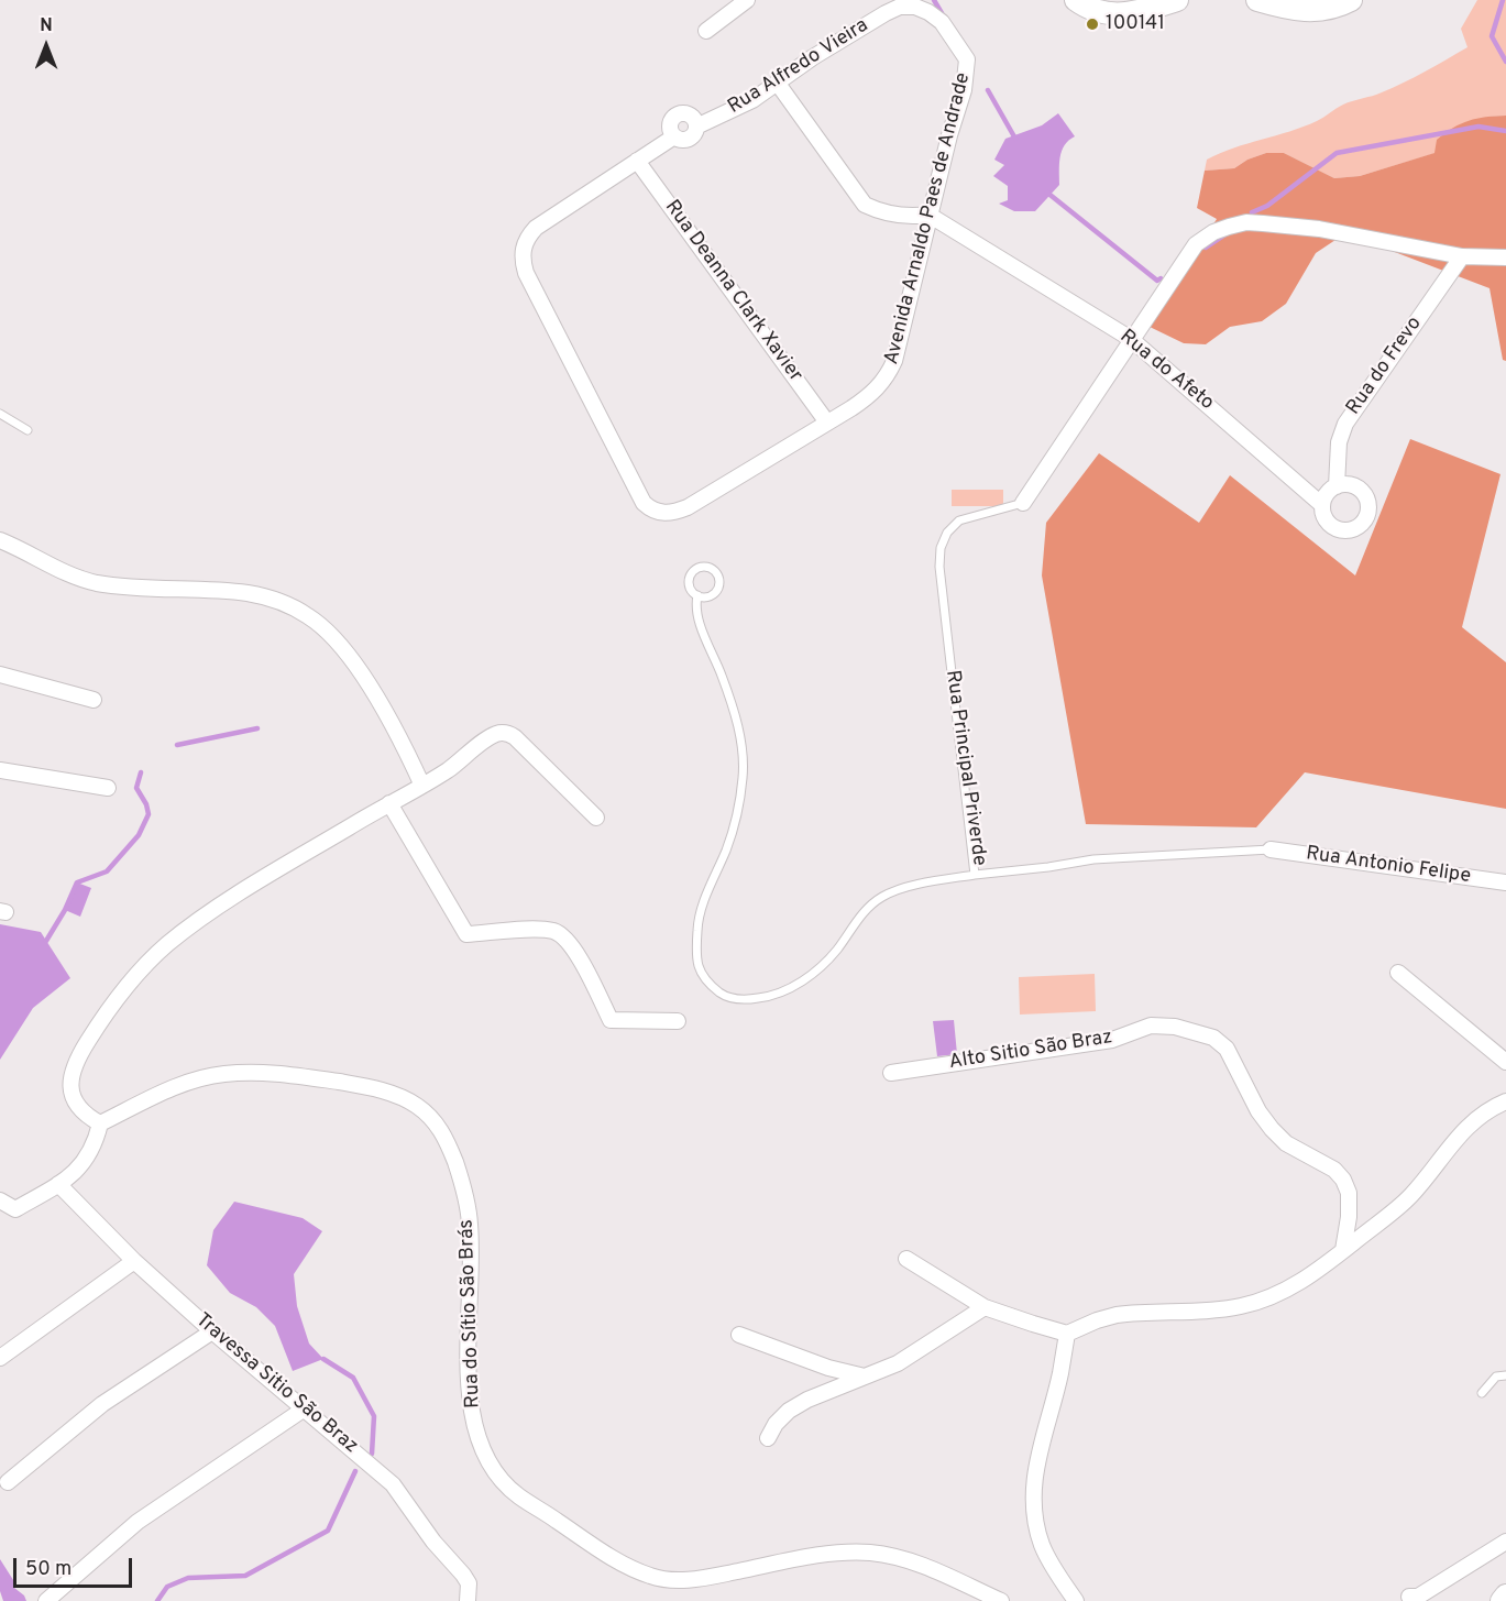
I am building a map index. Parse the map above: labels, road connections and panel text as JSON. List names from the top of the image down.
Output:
{
  "streets": {
    "street": [
      "Rua Alfredo Vieira",
      "Avenida Arnaldo Paes de Andrade",
      "Rua Deanna Clark Xavier",
      "Rua do Frevo",
      "Rua do Afeto",
      "Rua Antonio Felipe",
      "Alto Sitio São Braz",
      "Rua do Sítio São Brás",
      "Travessa Sitio São Braz"
    ],
    "lane": ["Rua Principal Priverde"]
  },
  "crossings": [
    ["Rua Alfredo Vieira", "Avenida Arnaldo Paes de Andrade"],
    ["Avenida Arnaldo Paes de Andrade", "Rua Deanna Clark Xavier"],
    ["Avenida Arnaldo Paes de Andrade", "Rua do Afeto"],
    ["Rua do Frevo", "Rua do Afeto"],
    ["Rua Principal Priverde", "Rua Antonio Felipe"]
  ],
  "places": ["100141"],
  "scale_bar": "50 m",
  "north": "top"
}
